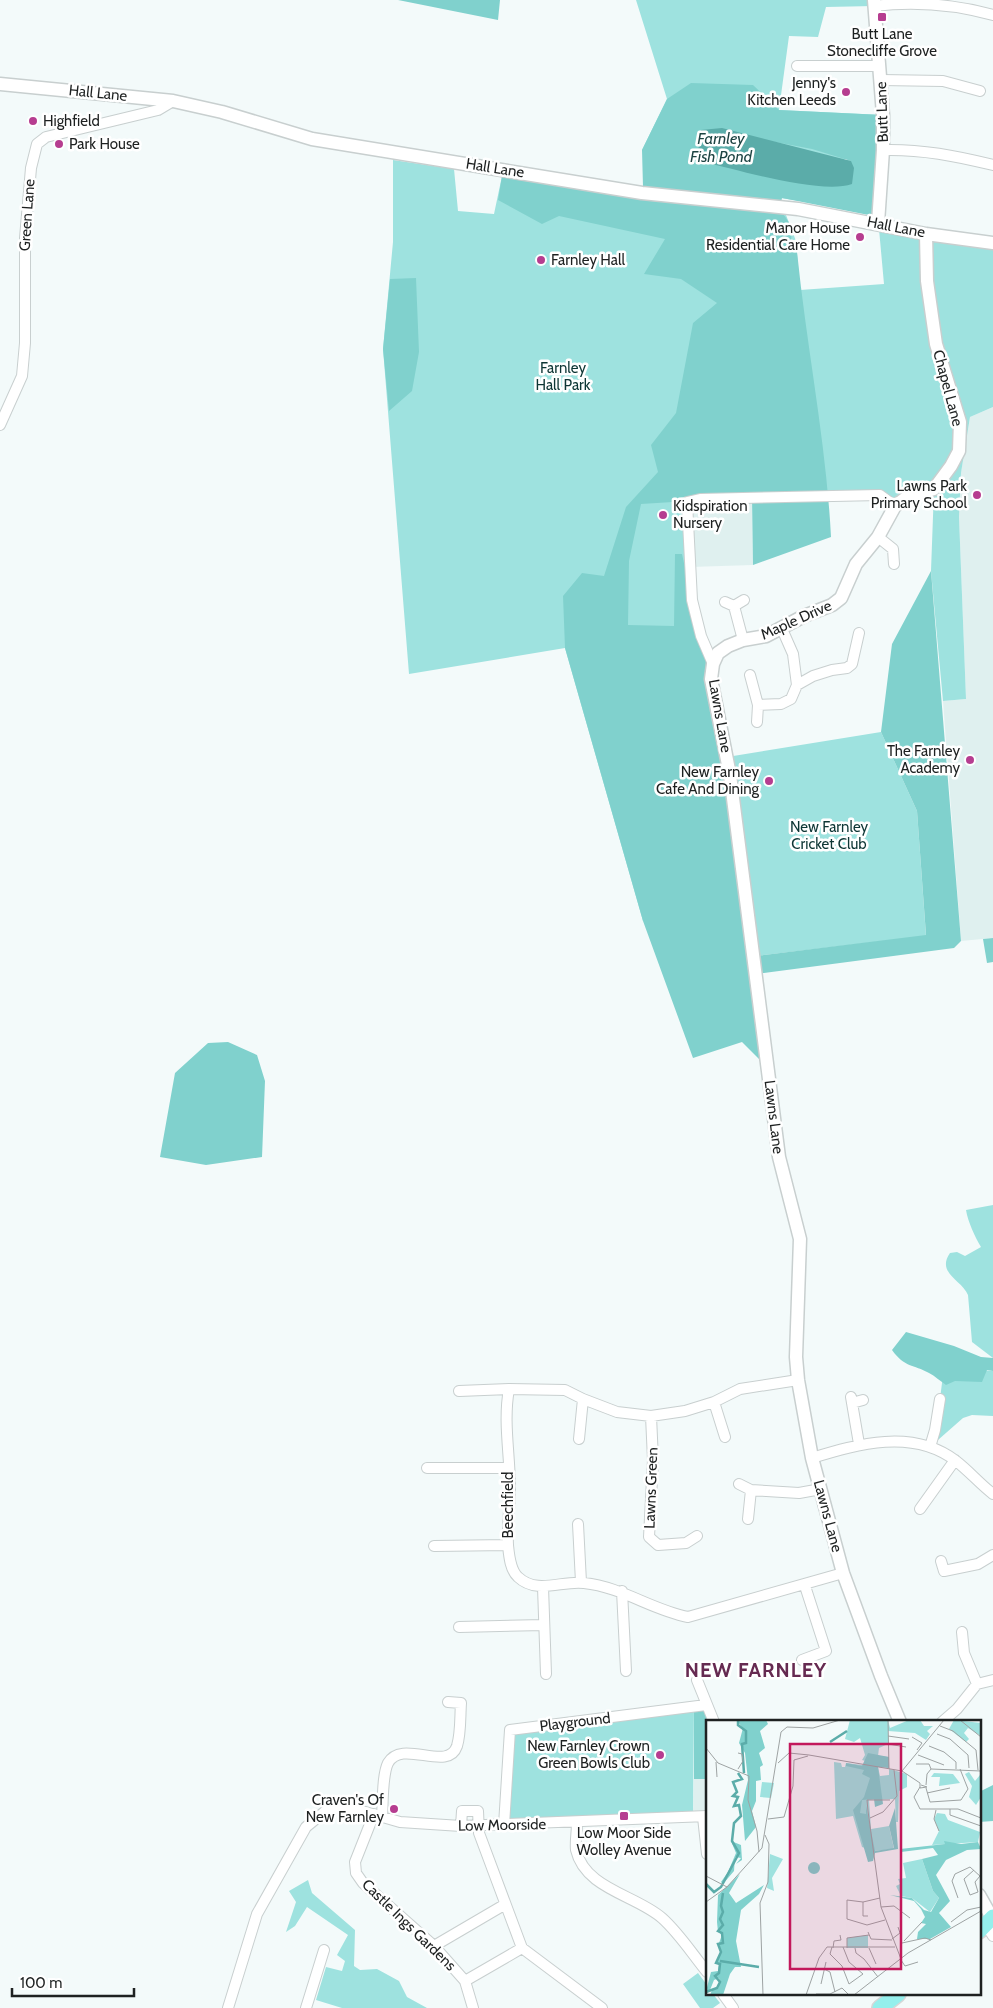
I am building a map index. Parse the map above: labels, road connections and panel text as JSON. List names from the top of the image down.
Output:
{
  "streets": {
    "street": [
      "Hall Lane",
      "Butt Lane",
      "Green Lane",
      "Chapel Lane",
      "Maple Drive",
      "Lawns Lane",
      "Lawns Green",
      "Beechfield",
      "Playground",
      "Low Moorside",
      "Castle Ings Gardens"
    ]
  },
  "crossings": [
    ["Hall Lane", "Butt Lane"],
    ["Hall Lane", "Green Lane"],
    ["Hall Lane", "Chapel Lane"],
    ["Chapel Lane", "Maple Drive"],
    ["Chapel Lane", "Lawns Lane"],
    ["Maple Drive", "Lawns Lane"],
    ["Lawns Lane", "Beechfield"],
    ["Playground", "Low Moorside"],
    ["Low Moorside", "Castle Ings Gardens"]
  ],
  "districts": ["NEW FARNLEY"],
  "water": ["Farnley Fish Pond"],
  "parks": ["Farnley Hall Park", "New Farnley Cricket Club"],
  "places": {
    "transit": ["Butt Lane Stonecliffe Grove", "Low Moor Side Wolley Avenue"],
    "other": [
      "Jenny's Kitchen Leeds",
      "Highfield",
      "Park House",
      "Manor House Residential Care Home",
      "Farnley Hall",
      "Lawns Park Primary School",
      "Kidspiration Nursery",
      "The Farnley Academy",
      "New Farnley Cafe And Dining",
      "New Farnley Crown Green Bowls Club",
      "Craven's Of New Farnley"
    ]
  },
  "scale_bar": "100 m"
}
